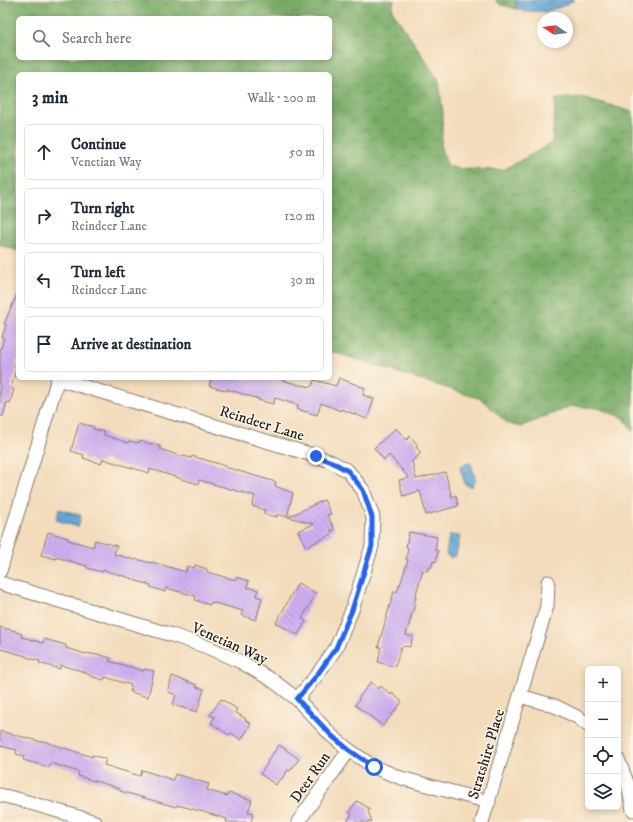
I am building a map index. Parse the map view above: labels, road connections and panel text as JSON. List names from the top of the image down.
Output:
{
  "streets": {
    "street": [
      "Reindeer Lane",
      "Venetian Way",
      "Stratshire Place",
      "Deer Run"
    ]
  },
  "crossings": [
    ["Reindeer Lane", "Venetian Way"],
    ["Venetian Way", "Stratshire Place"],
    ["Venetian Way", "Deer Run"]
  ],
  "north": "left",
  "page": {
    "search": "Search here",
    "heading": ["3 min", "Walk · 200 m"],
    "list": [
      ["Continue", "Venetian Way", "50 m"],
      ["Turn right", "Reindeer Lane", "120 m"],
      ["Turn left", "Reindeer Lane", "30 m"],
      "Arrive at destination"
    ],
    "map_buttons": ["+", "−"]
  }
}
